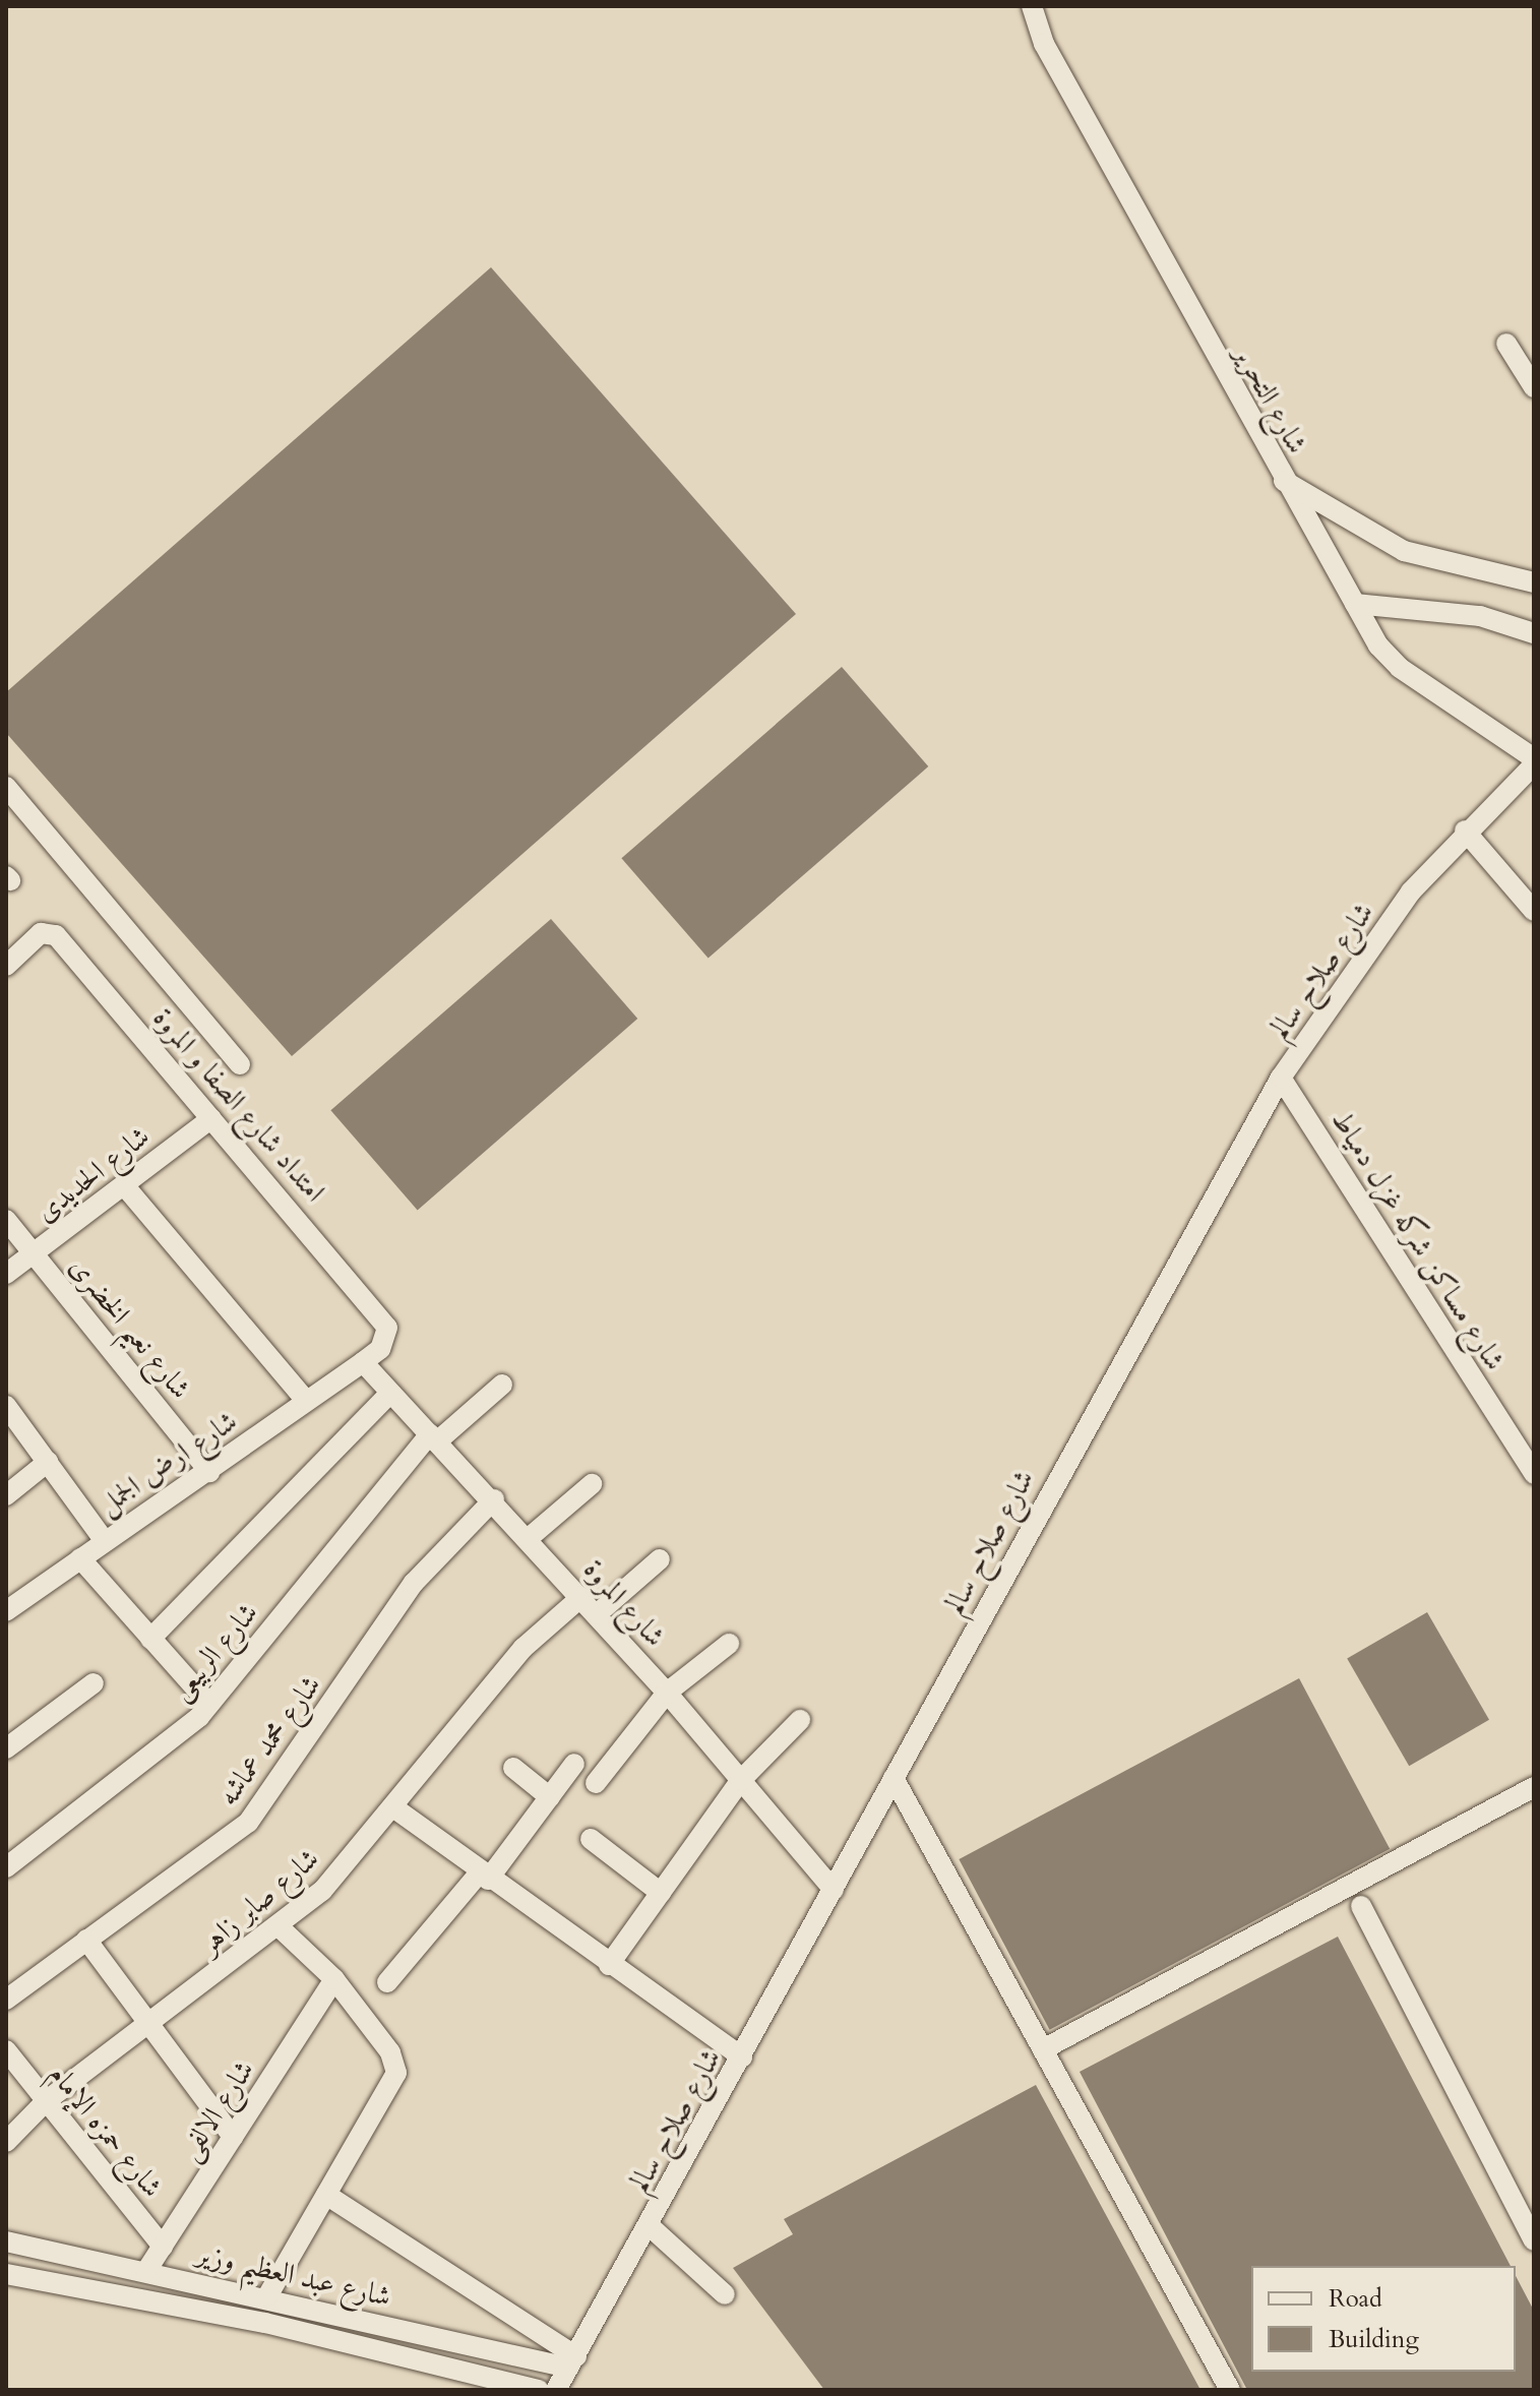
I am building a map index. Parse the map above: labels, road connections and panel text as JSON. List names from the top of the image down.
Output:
{
  "streets": {
    "street": [
      "شارع التحرير",
      "شارع صلاح سالم",
      "امتداد شارع الصفا و المروة",
      "شارع الحديدى",
      "شارع مساكن شركه غزل دمياط",
      "شارع نعيم الخضرى",
      "شارع ارض الجمل",
      "شارع المروة",
      "شارع الربيعى",
      "شارع محمد عماشه",
      "شارع صابر زاهر",
      "شارع الالفى",
      "شارع حمزه الإمام",
      "شارع عبد العظيم وزير"
    ]
  },
  "crossings": [
    ["شارع صلاح سالم", "شارع مساكن شركه غزل دمياط"],
    ["شارع صلاح سالم", "شارع المروة"],
    ["شارع صلاح سالم", "شارع عبد العظيم وزير"],
    ["امتداد شارع الصفا و المروة", "شارع الحديدى"],
    ["امتداد شارع الصفا و المروة", "شارع ارض الجمل"],
    ["امتداد شارع الصفا و المروة", "شارع المروة"],
    ["شارع الحديدى", "شارع نعيم الخضرى"],
    ["شارع نعيم الخضرى", "شارع ارض الجمل"],
    ["شارع ارض الجمل", "شارع المروة"],
    ["شارع المروة", "شارع الربيعى"],
    ["شارع المروة", "شارع محمد عماشه"],
    ["شارع المروة", "شارع صابر زاهر"],
    ["شارع صابر زاهر", "شارع حمزه الإمام"],
    ["شارع الالفى", "شارع حمزه الإمام"],
    ["شارع الالفى", "شارع عبد العظيم وزير"]
  ],
  "legend": ["Road", "Building"]
}
